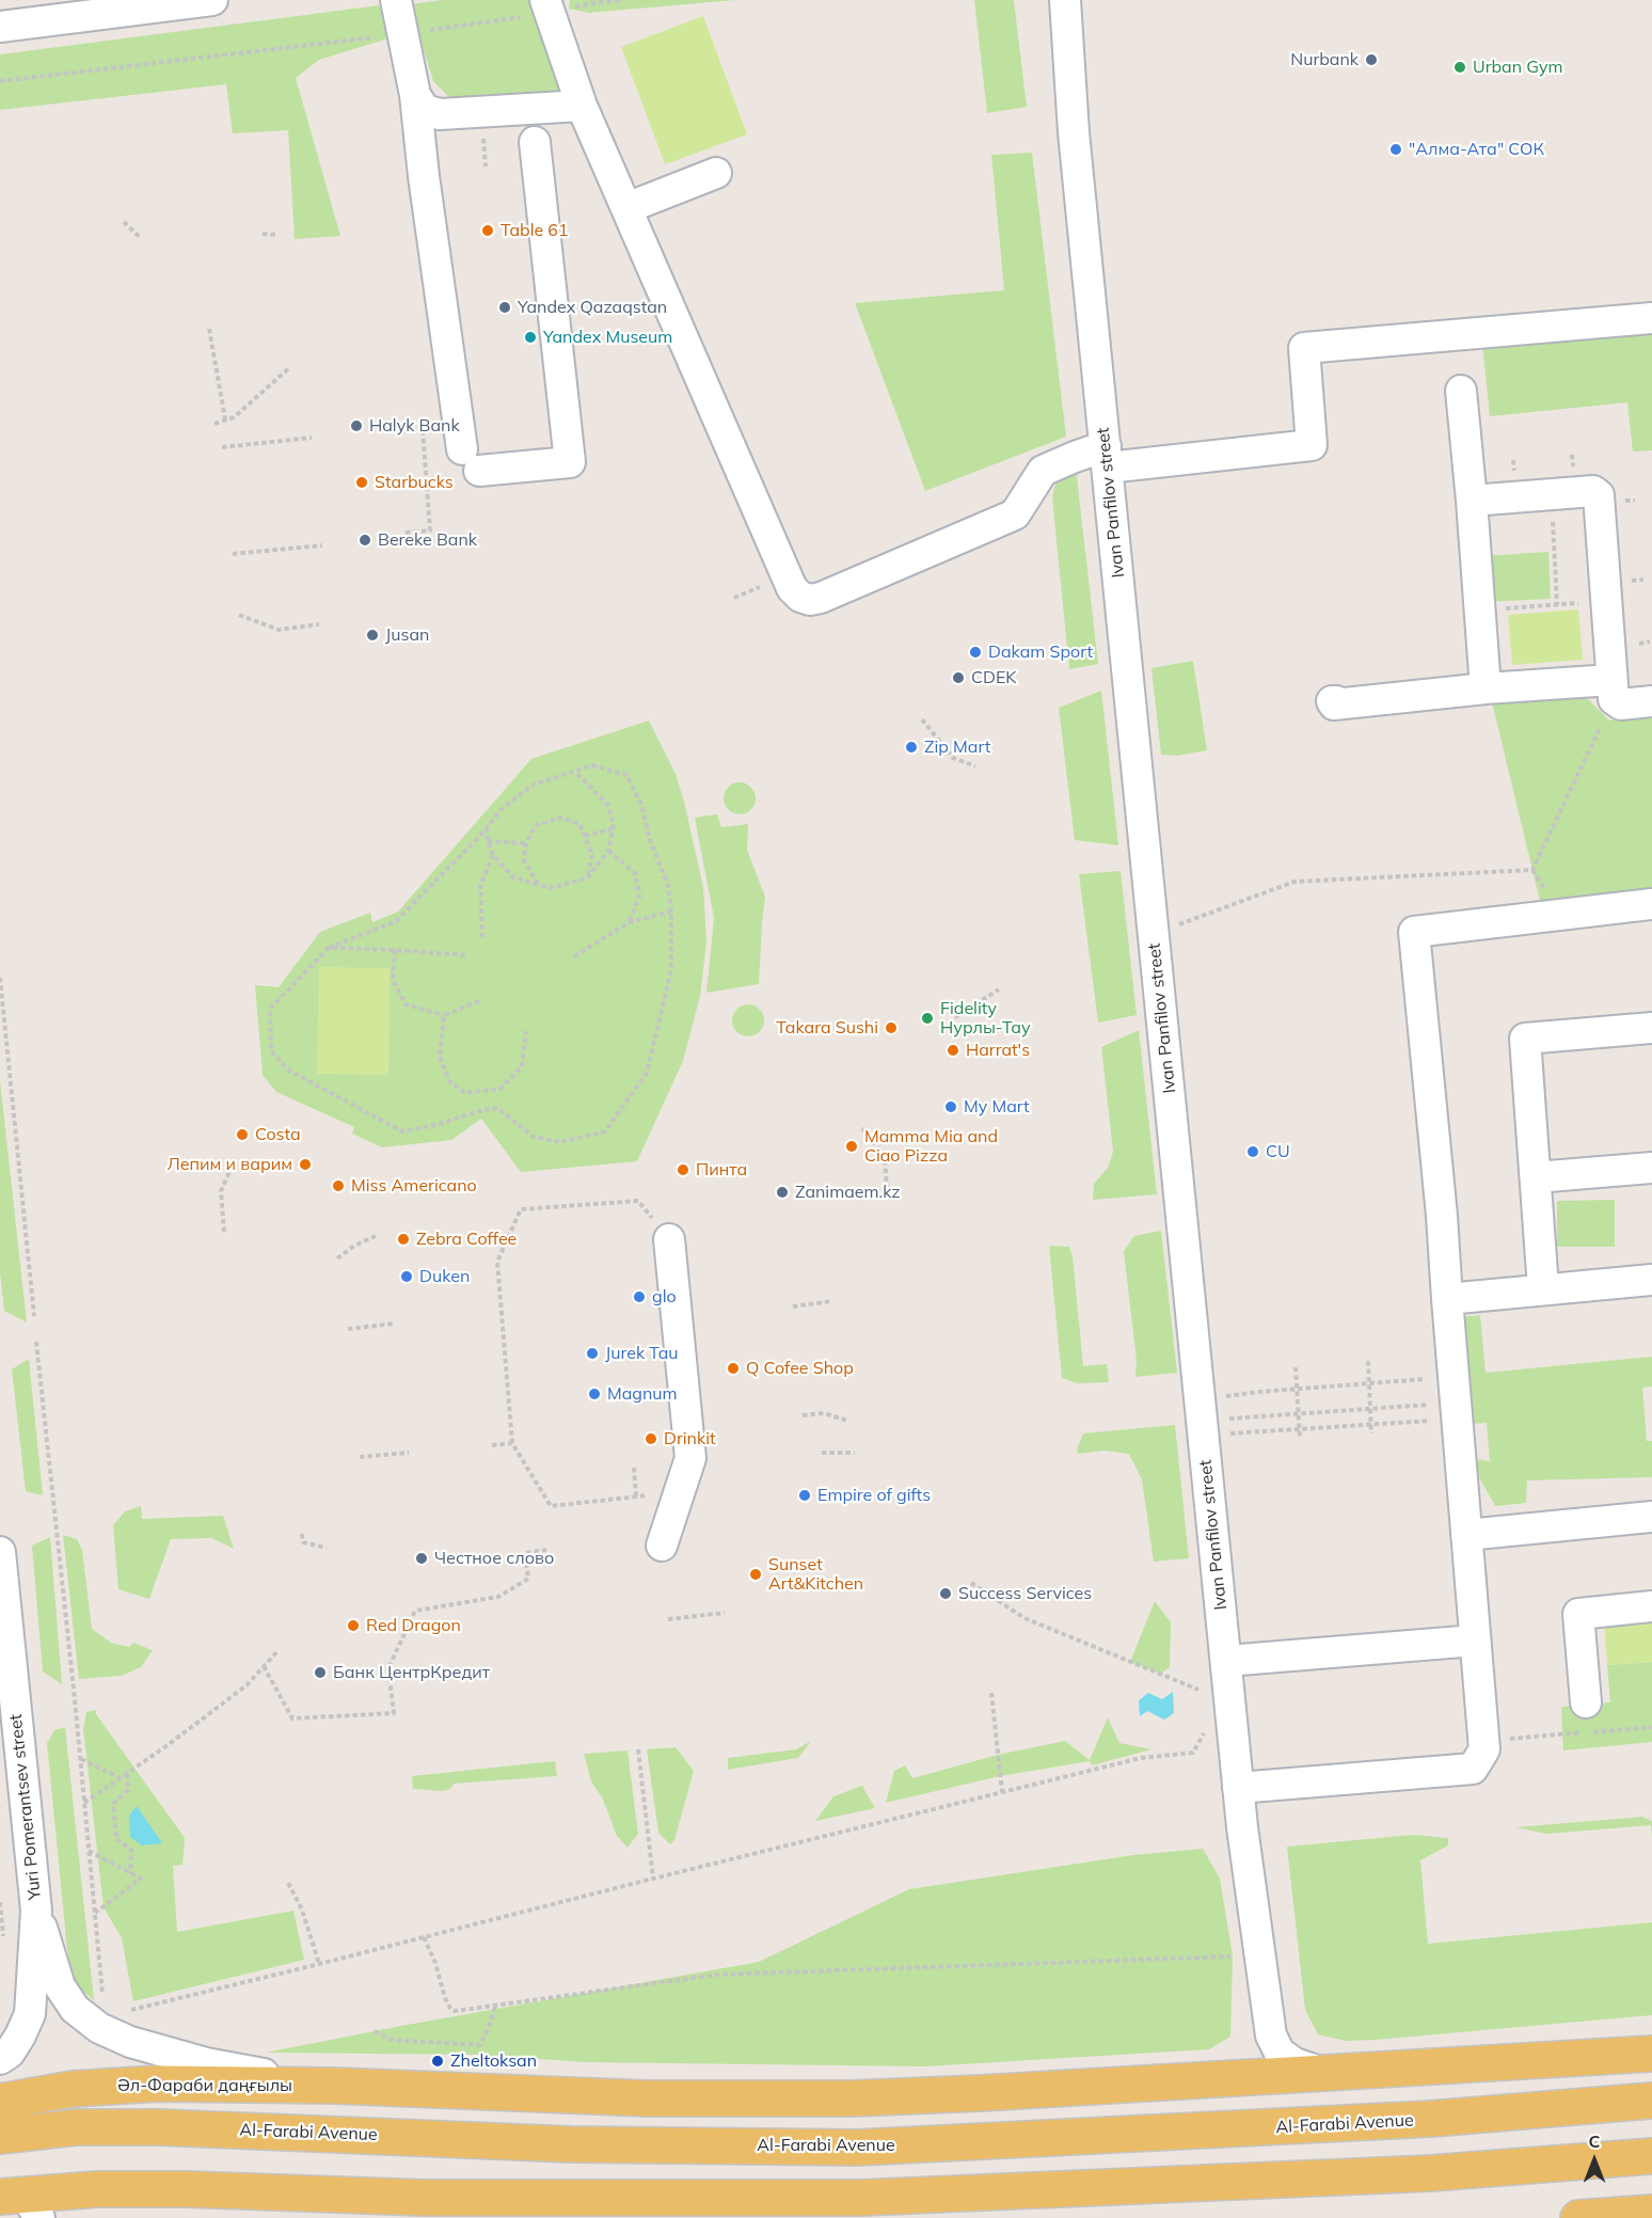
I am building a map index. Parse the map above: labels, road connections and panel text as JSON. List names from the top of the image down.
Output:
{
  "streets": {
    "main road": ["Әл-Фараби даңғылы", "Al-Farabi Avenue"],
    "street": ["Ivan Panfilov street", "Yuri Pomerantsev street"]
  },
  "places": [
    "Nurbank",
    "Urban Gym",
    "\"Алма-Ата\" СОК",
    "Table 61",
    "Yandex Qazaqstan",
    "Yandex Museum",
    "Halyk Bank",
    "Starbucks",
    "Bereke Bank",
    "Jusan",
    "Dakam Sport",
    "CDEK",
    "Zip Mart",
    "Fidelity Нурлы-Тау",
    "Takara Sushi",
    "Harrat's",
    "My Mart",
    "Costa",
    "Mamma Mia and Ciao Pizza",
    "CU",
    "Лепим и варим",
    "Пинта",
    "Miss Americano",
    "Zanimaem.kz",
    "Zebra Coffee",
    "Duken",
    "glo",
    "Jurek Tau",
    "Q Cofee Shop",
    "Magnum",
    "Drinkit",
    "Empire of gifts",
    "Честное слово",
    "Sunset Art&Kitchen",
    "Success Services",
    "Red Dragon",
    "Банк ЦентрКредит",
    "Zheltoksan"
  ],
  "north": "top"
}
